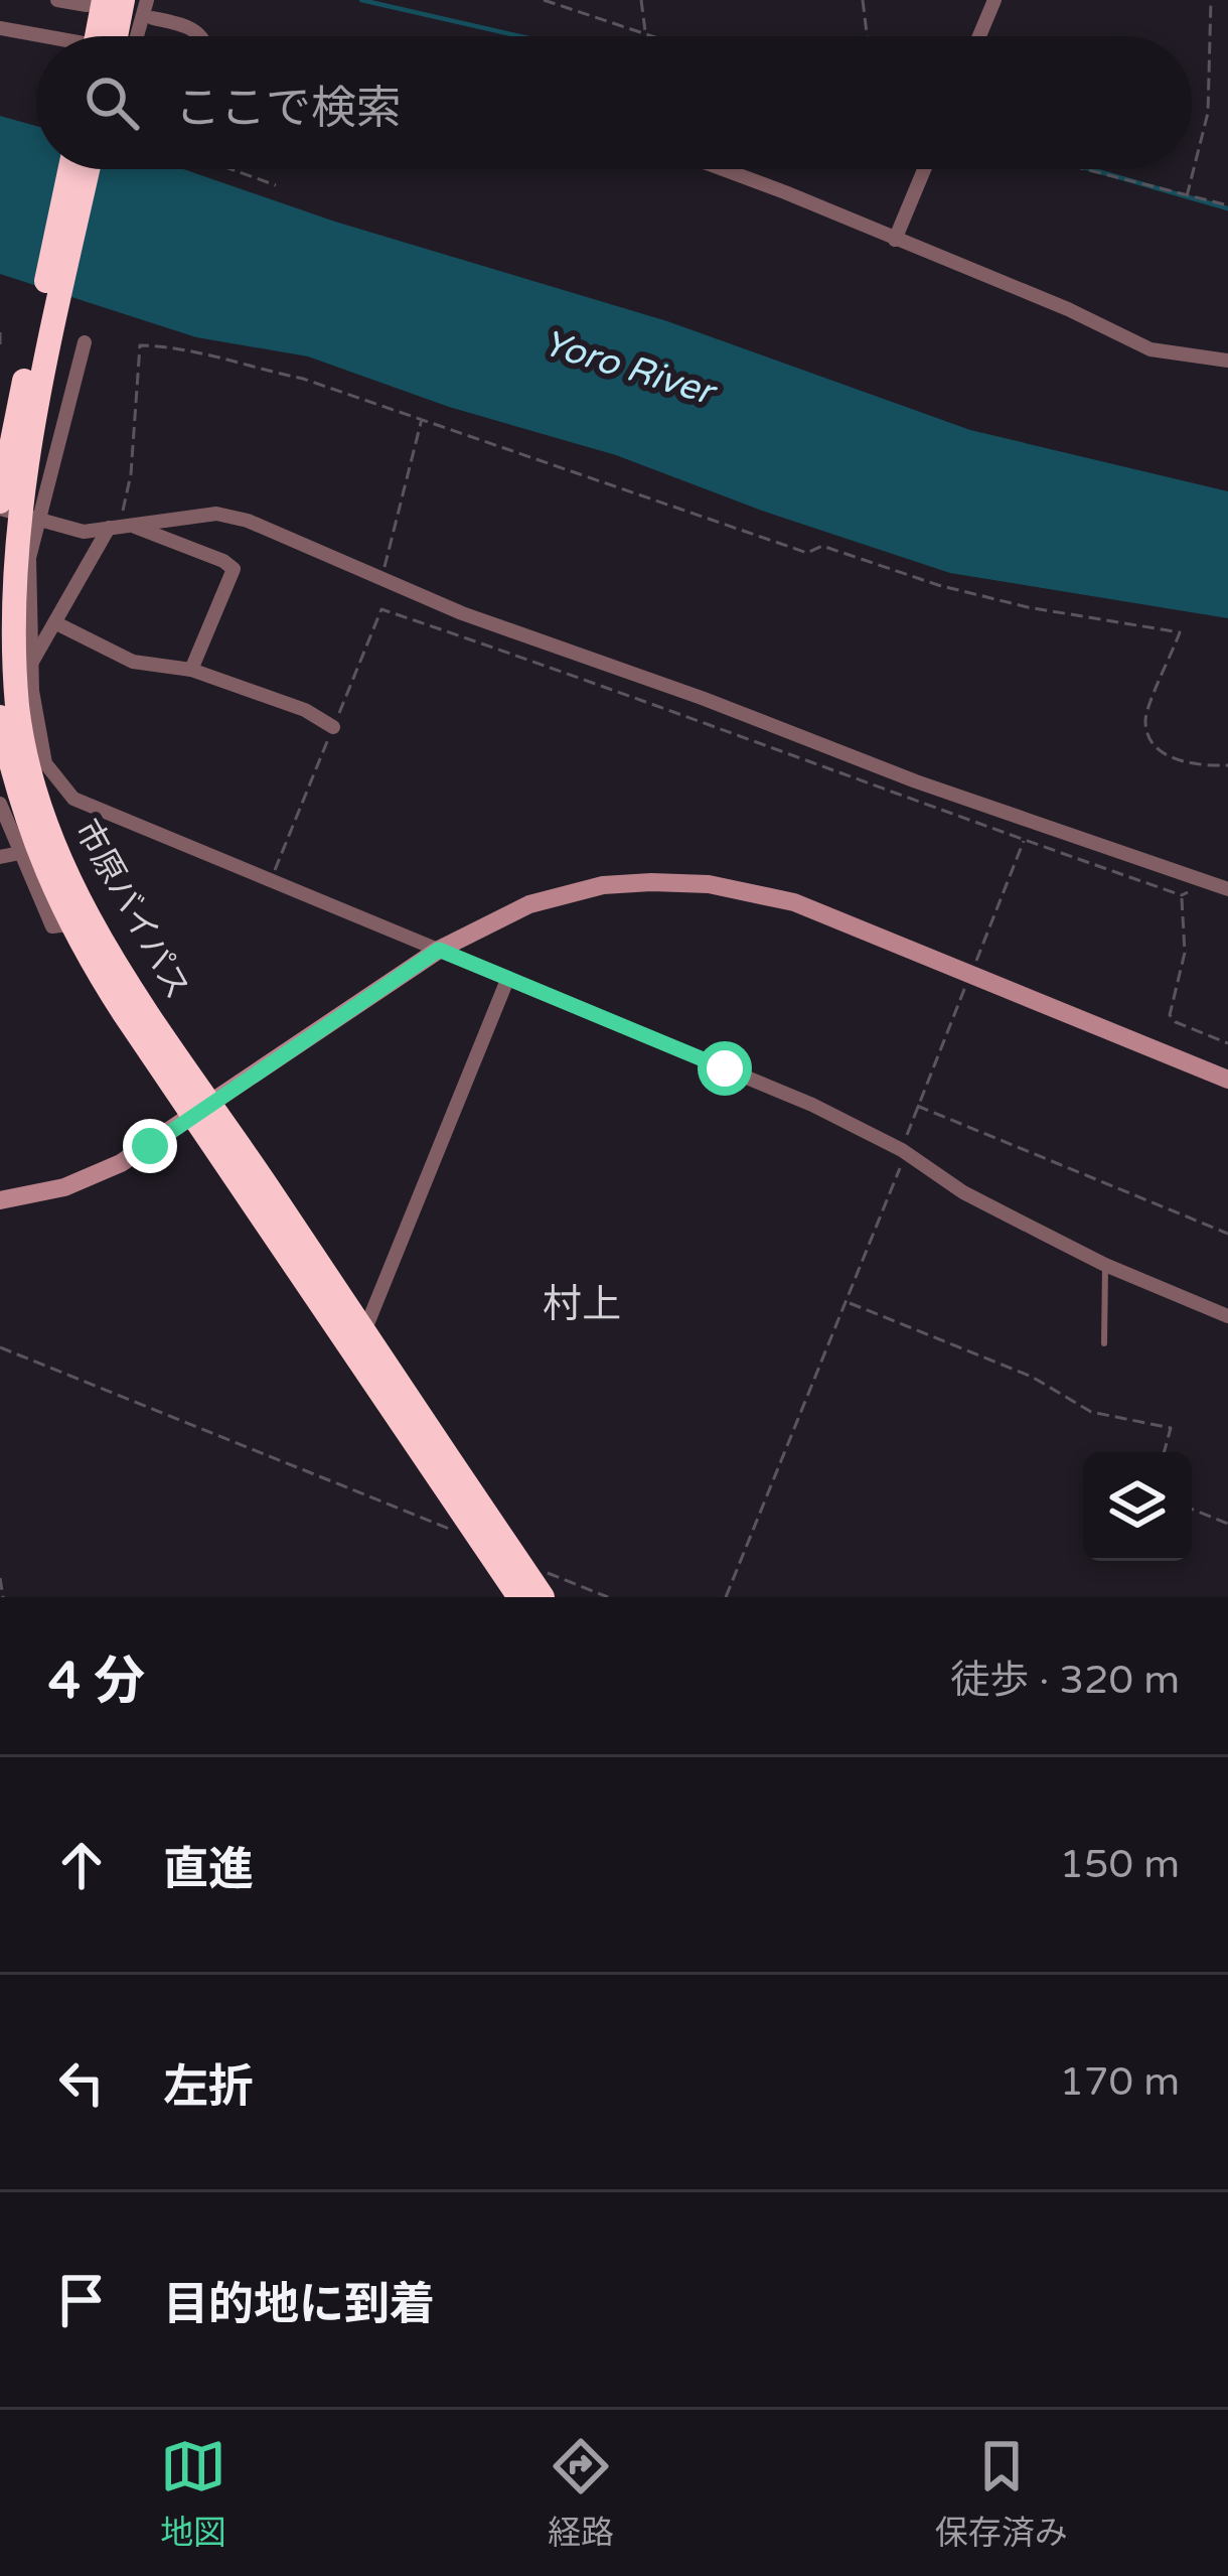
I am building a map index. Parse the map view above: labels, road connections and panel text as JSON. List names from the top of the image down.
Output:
{
  "streets": {
    "highway": ["市原バイパス"]
  },
  "districts": ["村上"],
  "water": ["Yoro River"],
  "page": {
    "search": "ここで検索",
    "heading": ["4 分", "徒歩 · 320 m"],
    "list": [
      ["直進", "150 m"],
      ["左折", "170 m"],
      "目的地に到着"
    ],
    "nav": ["地図", "経路", "保存済み"]
  }
}
